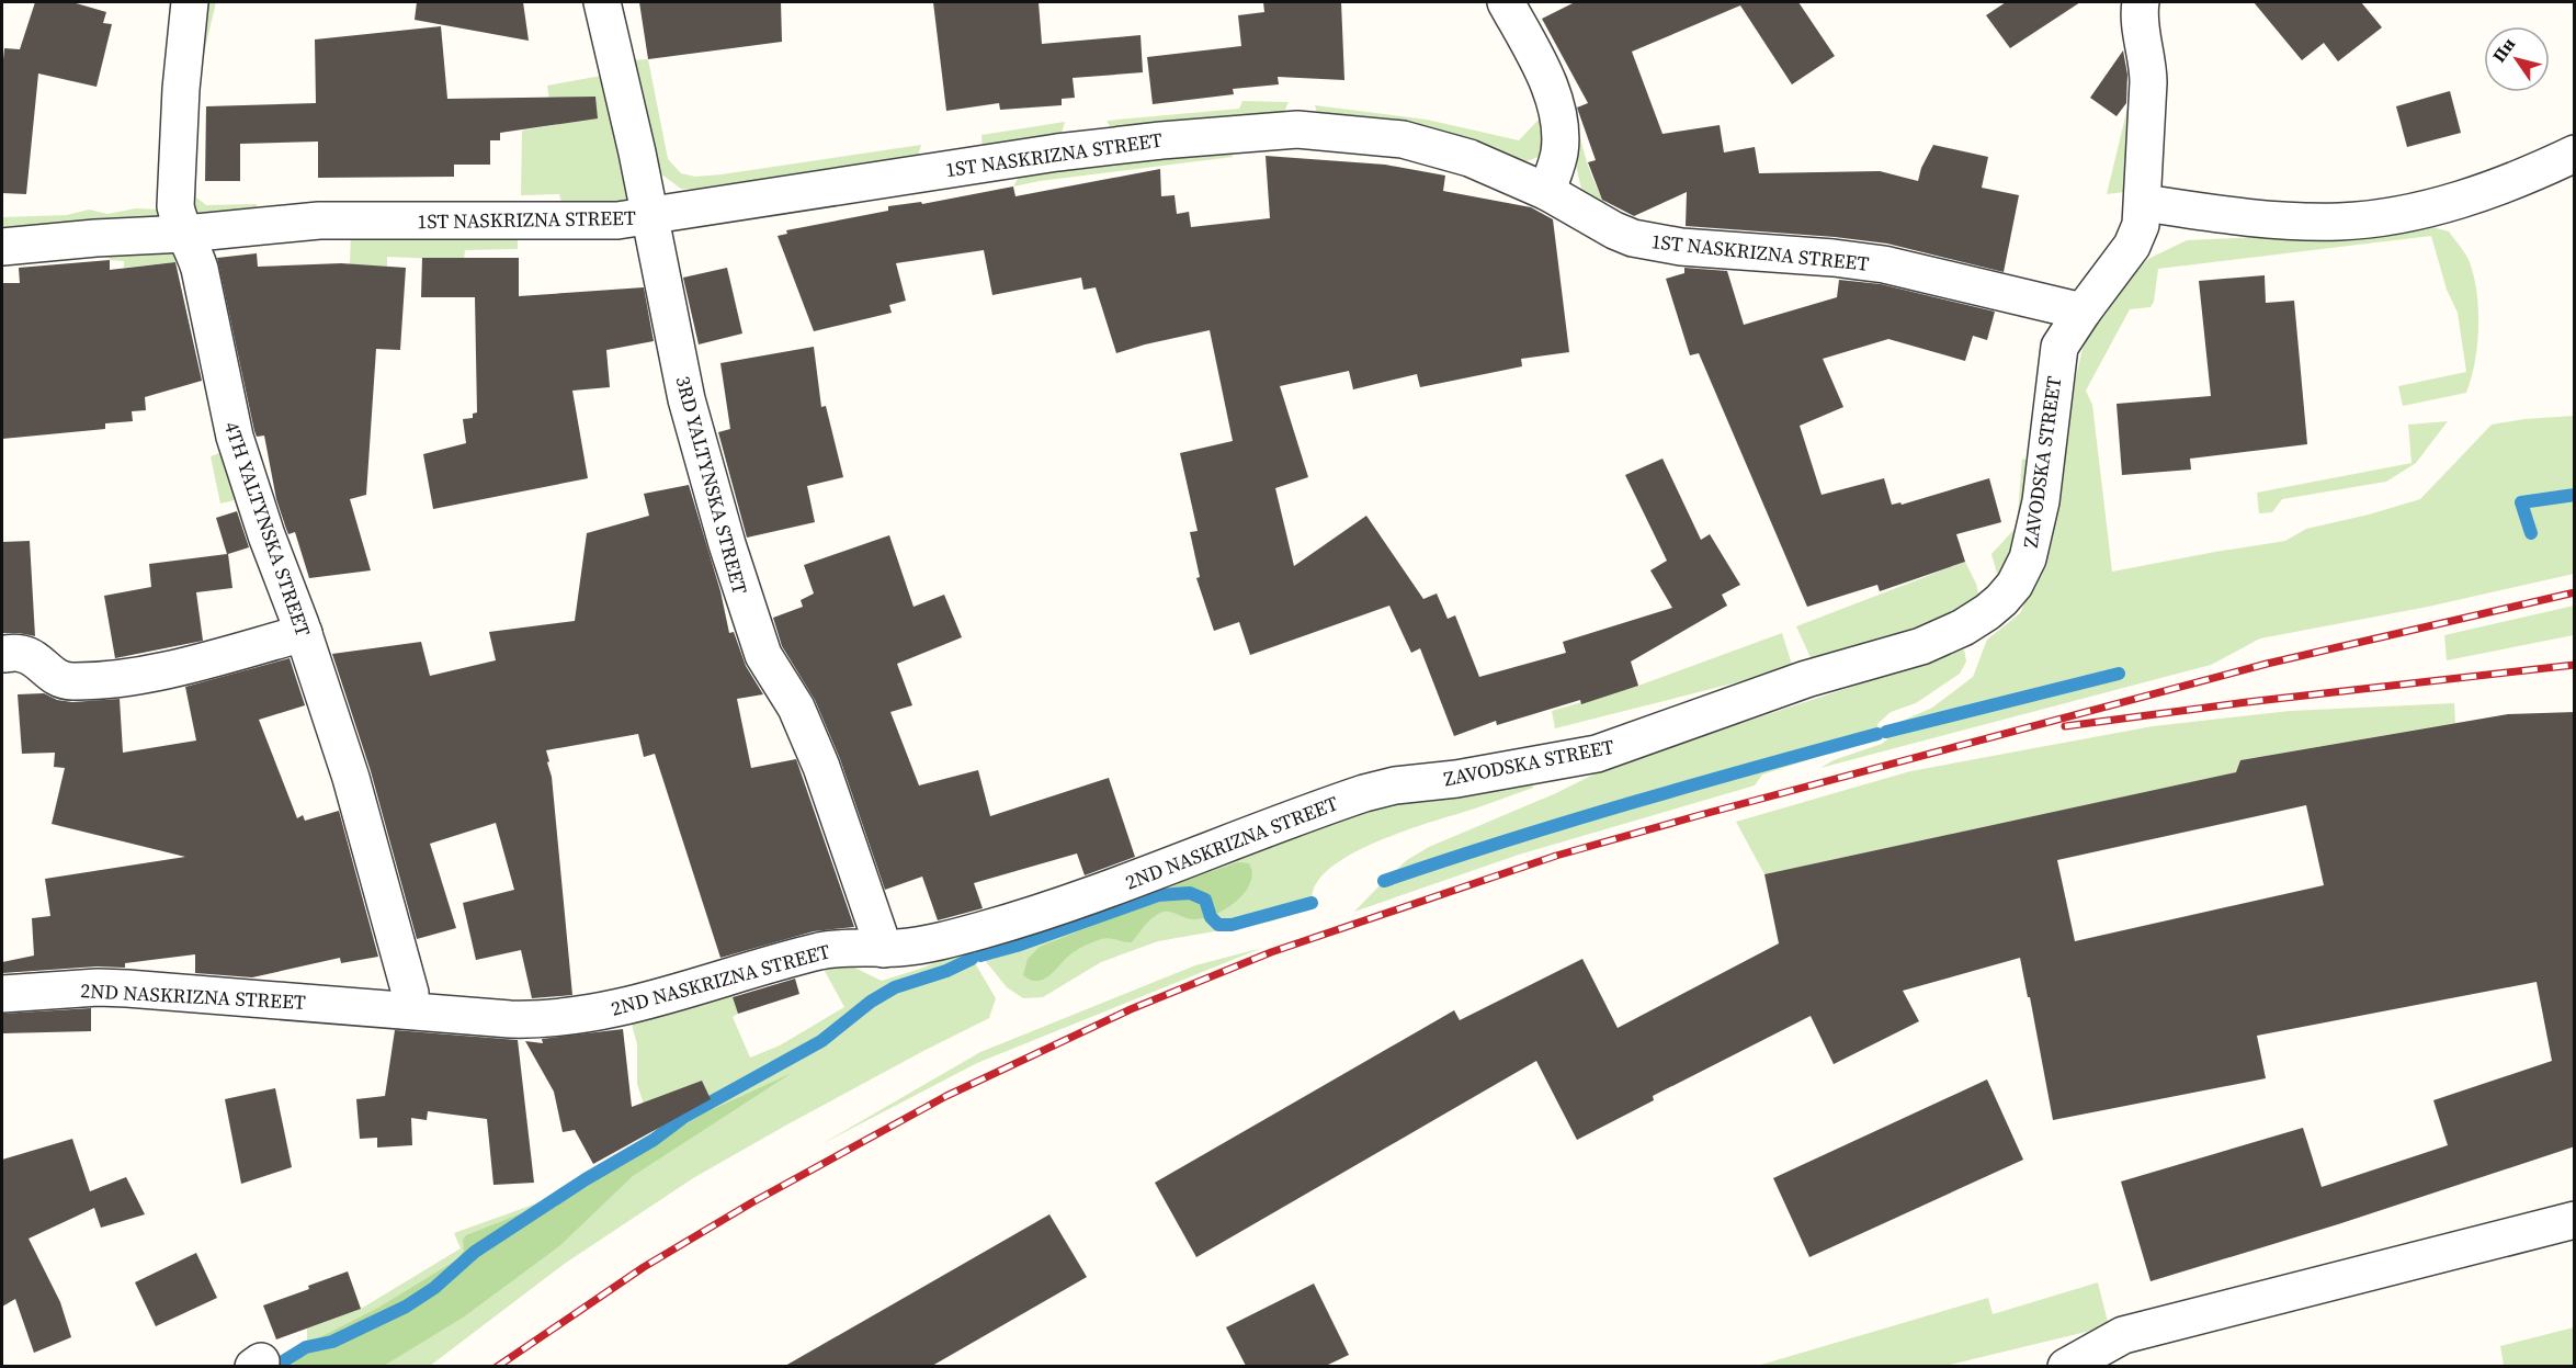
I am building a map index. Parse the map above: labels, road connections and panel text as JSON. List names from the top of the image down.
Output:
{
  "streets": {
    "street": [
      "1ST NASKRIZNA STREET",
      "ZAVODSKA STREET",
      "3RD YALTYNSKA STREET",
      "4TH YALTYNSKA STREET",
      "2ND NASKRIZNA STREET"
    ]
  },
  "crossings": [
    ["1ST NASKRIZNA STREET", "ZAVODSKA STREET"],
    ["1ST NASKRIZNA STREET", "3RD YALTYNSKA STREET"],
    ["1ST NASKRIZNA STREET", "4TH YALTYNSKA STREET"],
    ["ZAVODSKA STREET", "2ND NASKRIZNA STREET"],
    ["3RD YALTYNSKA STREET", "2ND NASKRIZNA STREET"],
    ["4TH YALTYNSKA STREET", "2ND NASKRIZNA STREET"]
  ],
  "north": "top left"
}
